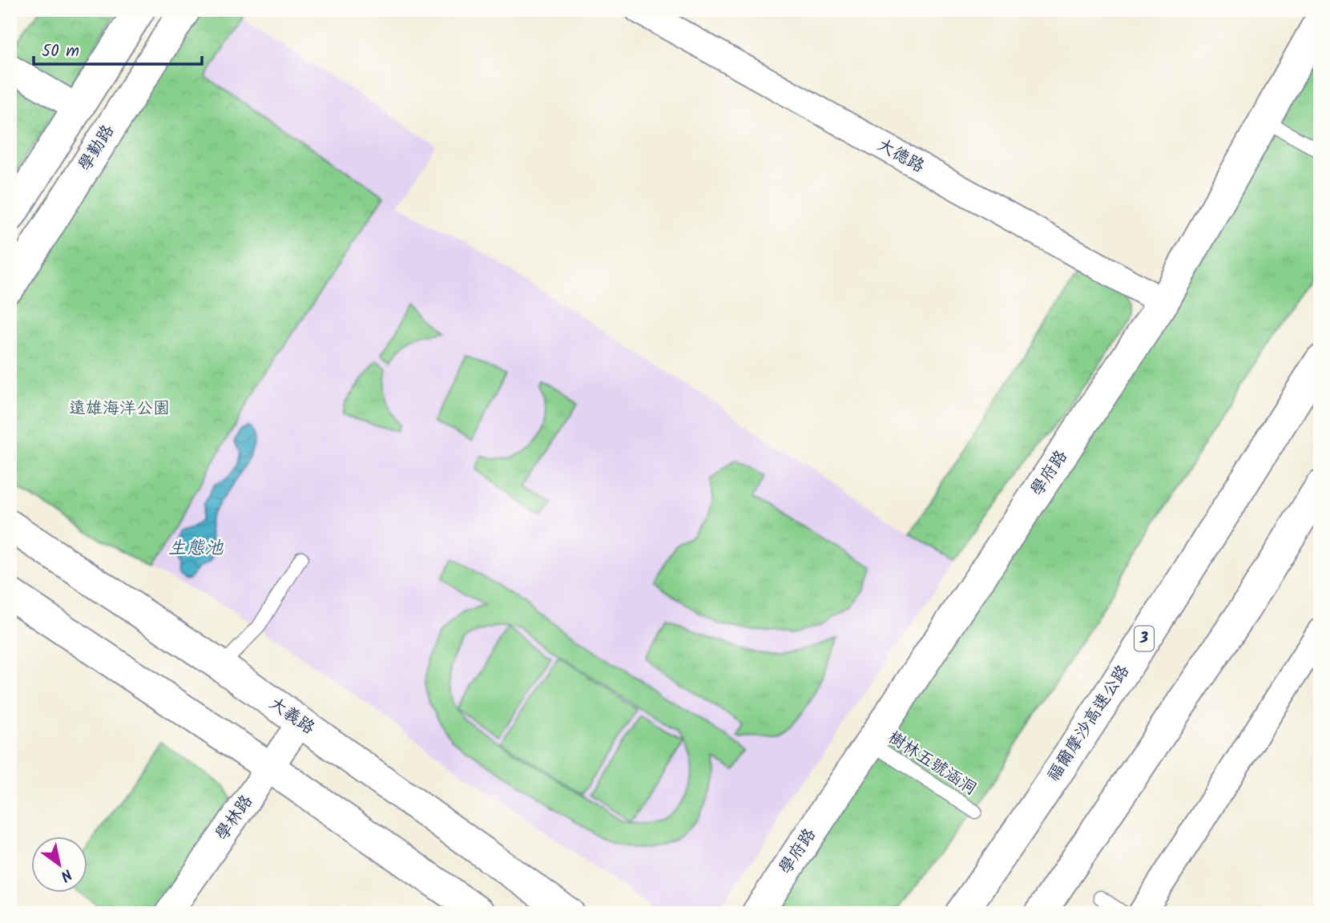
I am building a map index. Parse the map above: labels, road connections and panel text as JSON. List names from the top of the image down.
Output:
{
  "streets": {
    "main road": [
      "學勤路",
      "學府路",
      "3",
      "大義路",
      "福爾摩沙高速公路"
    ],
    "street": ["大德路", "學林路"],
    "lane": ["樹林五號涵洞"]
  },
  "crossings": [
    ["大德路", "學府路"],
    ["學府路", "樹林五號涵洞"],
    ["大義路", "學林路"]
  ],
  "water": ["生態池"],
  "parks": ["遠雄海洋公園"],
  "scale_bar": "50 m",
  "north": "bottom right"
}
